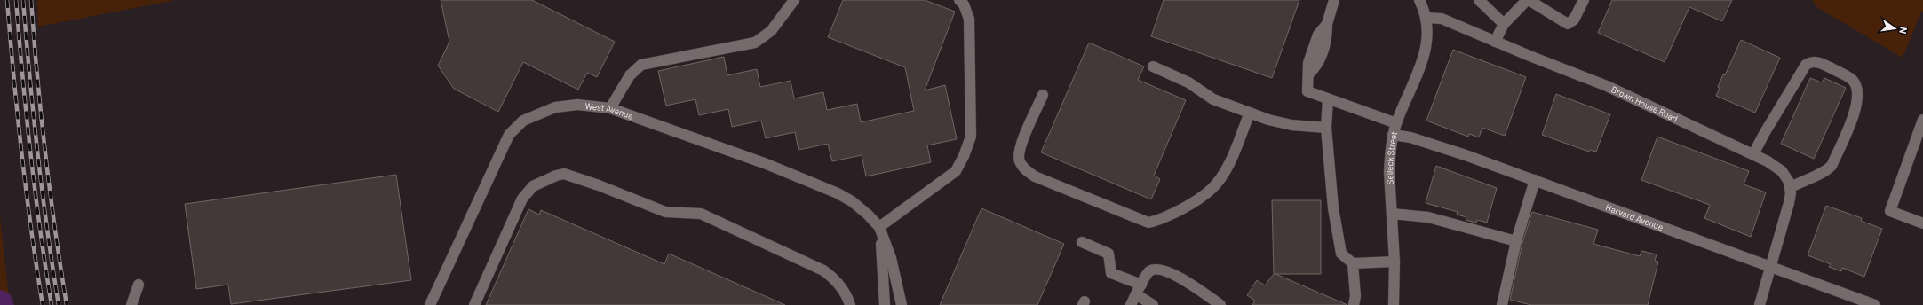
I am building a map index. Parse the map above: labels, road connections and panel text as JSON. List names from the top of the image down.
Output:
{
  "streets": {
    "street": [
      "Brown House Road",
      "West Avenue",
      "Selleck Street",
      "Harvard Avenue"
    ]
  },
  "crossings": [
    ["Brown House Road", "Selleck Street"],
    ["Selleck Street", "Harvard Avenue"]
  ],
  "north": "right"
}
